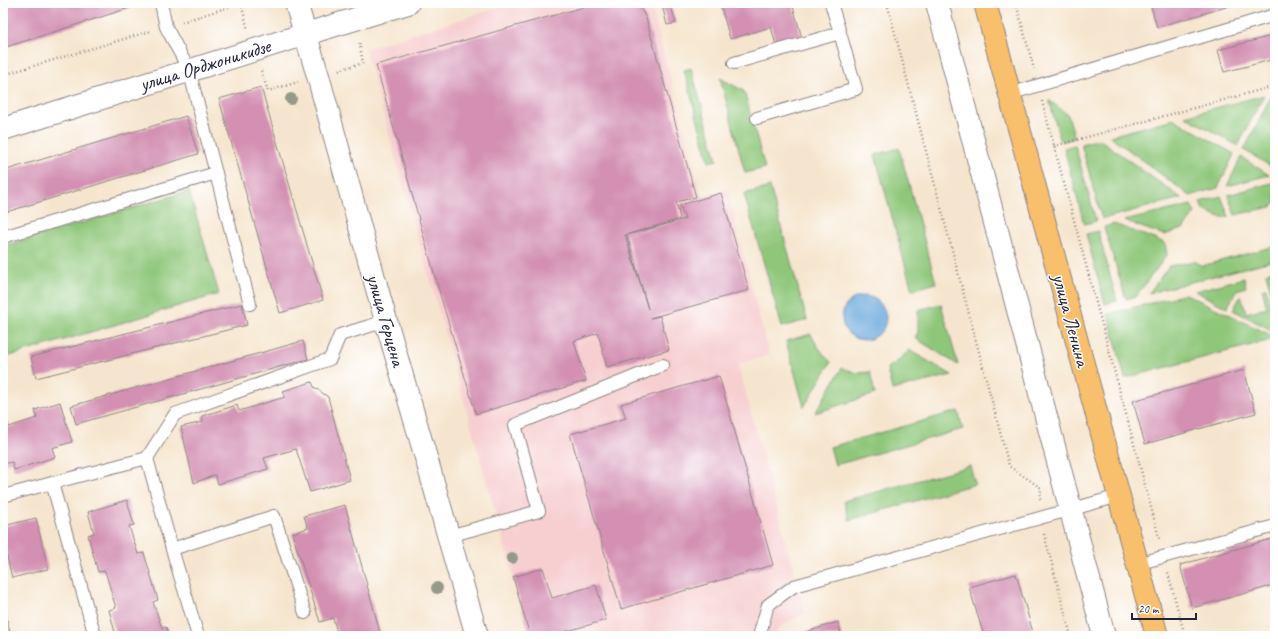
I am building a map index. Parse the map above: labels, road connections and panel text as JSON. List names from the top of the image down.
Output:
{
  "streets": {
    "main road": ["улица Ленина"],
    "street": ["улица Орджоникидзе", "улица Герцена"]
  },
  "crossings": [
    ["улица Орджоникидзе", "улица Герцена"]
  ],
  "scale_bar": "20 m"
}
